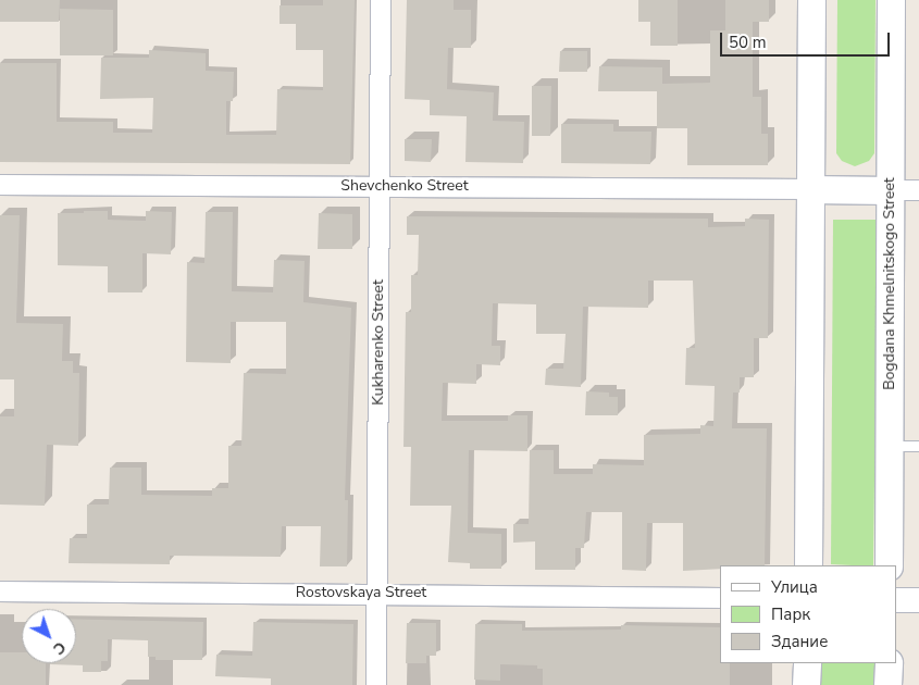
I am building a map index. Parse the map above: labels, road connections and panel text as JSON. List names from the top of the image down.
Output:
{
  "streets": {
    "main road": ["Bogdana Khmelnitskogo Street"],
    "street": ["Shevchenko Street", "Kukharenko Street", "Rostovskaya Street"]
  },
  "crossings": [
    ["Shevchenko Street", "Kukharenko Street"],
    ["Kukharenko Street", "Rostovskaya Street"]
  ],
  "legend": ["Улица", "Парк", "Здание"],
  "scale_bar": "50 m",
  "north": "bottom right"
}
